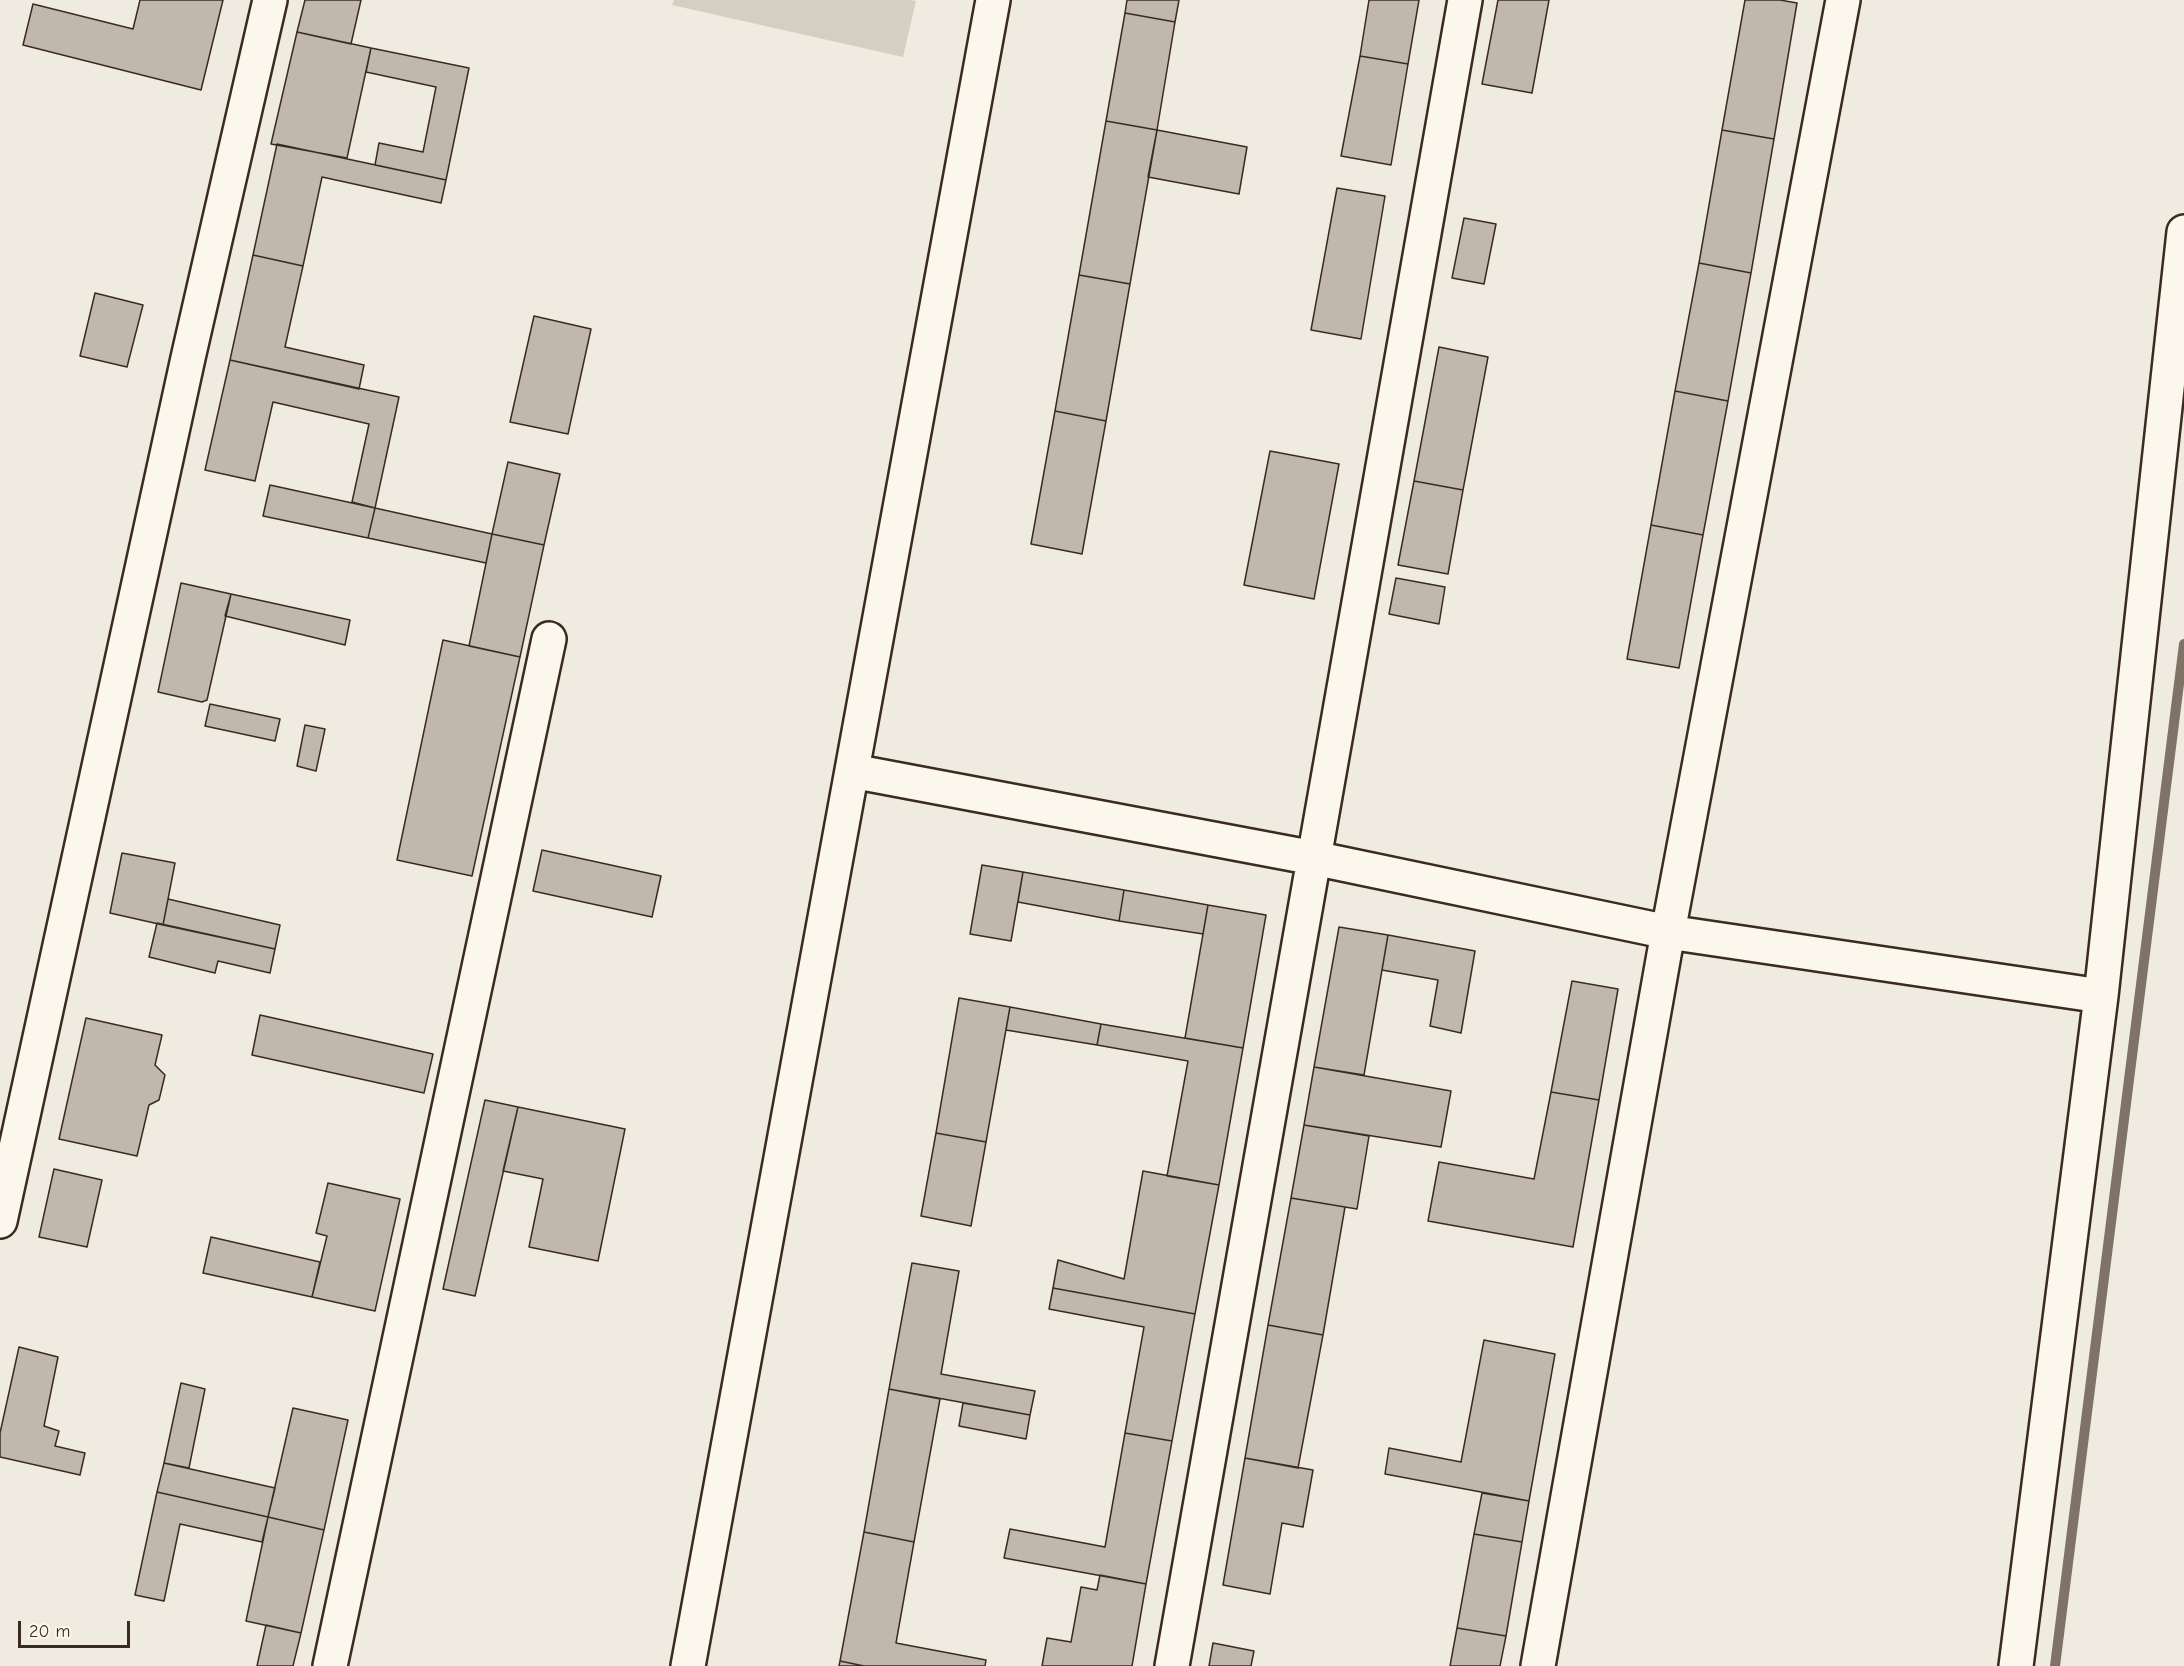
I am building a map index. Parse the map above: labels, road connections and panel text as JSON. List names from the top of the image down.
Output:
{
  "scale_bar": "20 m"
}
